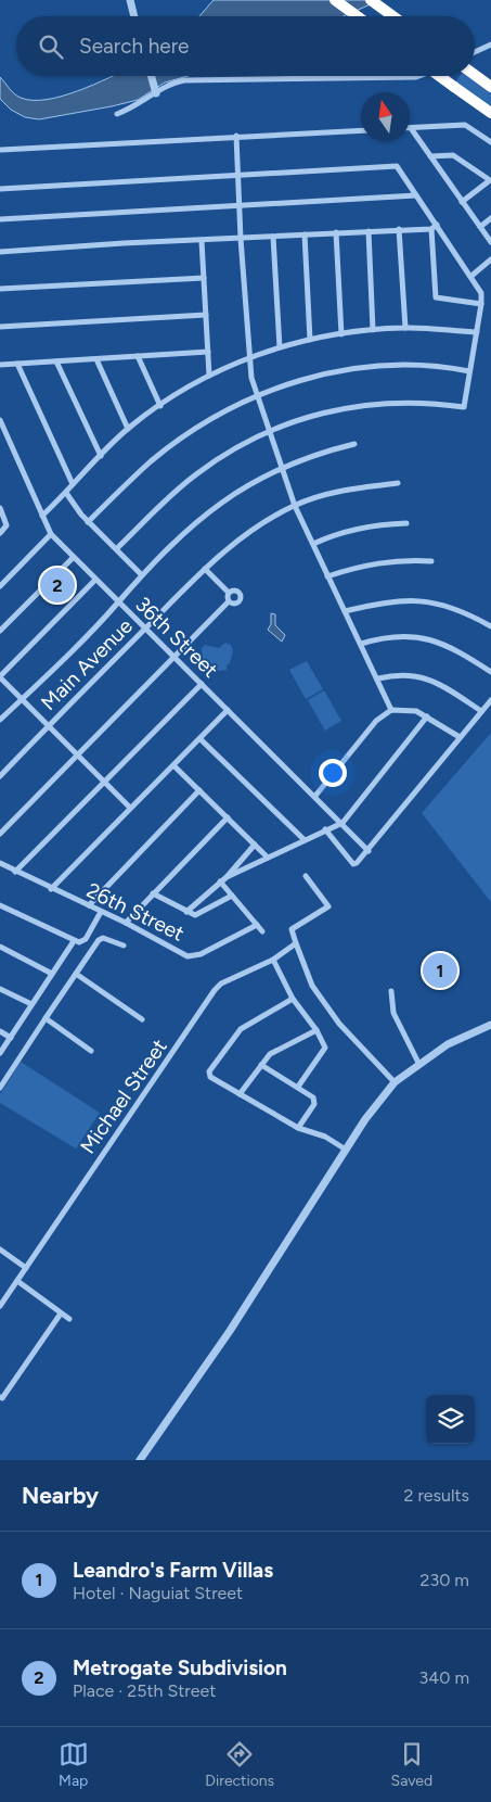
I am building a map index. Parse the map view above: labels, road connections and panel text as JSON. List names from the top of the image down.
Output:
{
  "streets": {
    "street": [
      "36th Street",
      "Main Avenue",
      "26th Street",
      "Michael Street"
    ]
  },
  "crossings": [
    ["36th Street", "Main Avenue"]
  ],
  "north": "top",
  "page": {
    "search": "Search here",
    "pins": ["2", "1"],
    "heading": ["Nearby", "2 results"],
    "list": [
      {
        "mark": "1",
        "name": "Leandro's Farm Villas",
        "note": "Hotel · Naguiat Street",
        "value": "230 m"
      },
      {
        "mark": "2",
        "name": "Metrogate Subdivision",
        "note": "Place · 25th Street",
        "value": "340 m"
      }
    ],
    "nav": ["Map", "Directions", "Saved"]
  }
}
